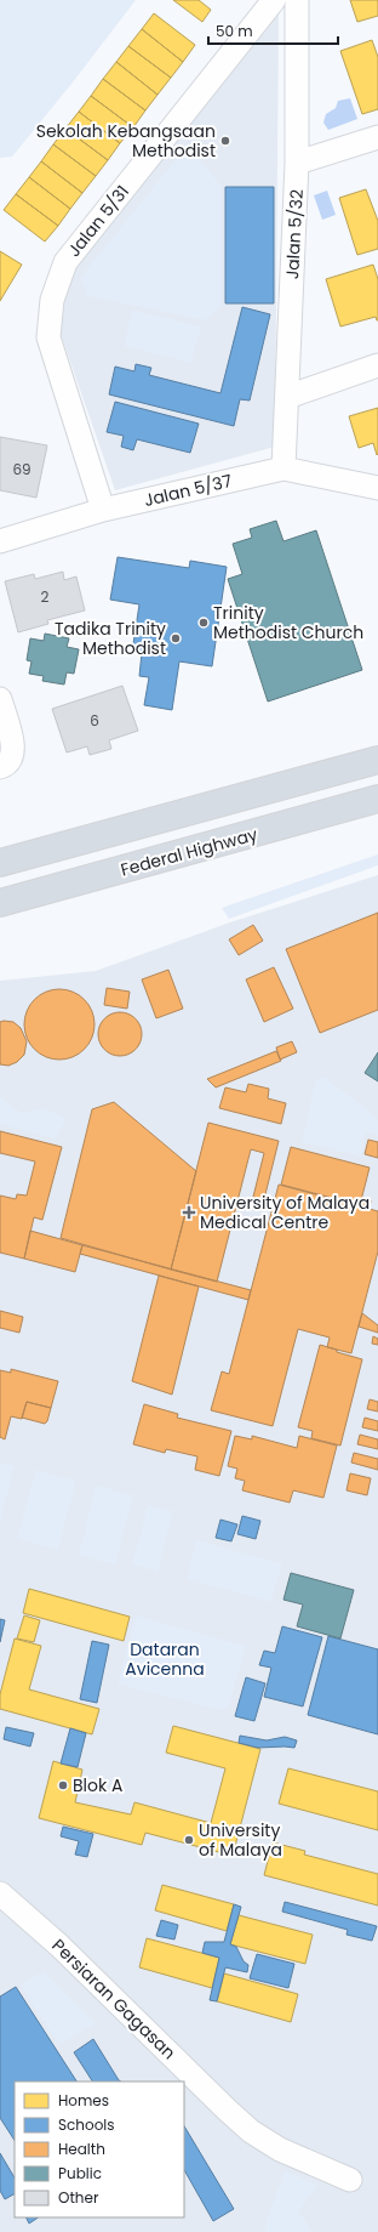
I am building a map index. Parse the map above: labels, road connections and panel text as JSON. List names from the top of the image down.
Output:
{
  "streets": {
    "highway": ["Federal Highway"],
    "street": [
      "Jalan 5/31",
      "Jalan 5/32",
      "Jalan 5/37",
      "Persiaran Gagasan"
    ]
  },
  "crossings": [
    ["Jalan 5/31", "Jalan 5/37"],
    ["Jalan 5/32", "Jalan 5/37"]
  ],
  "parks": ["Dataran Avicenna"],
  "places": {
    "other": [
      "Sekolah Kebangsaan Methodist",
      "Trinity Methodist Church",
      "Tadika Trinity Methodist",
      "Blok A",
      "University of Malaya"
    ],
    "health": ["University of Malaya Medical Centre"]
  },
  "house_numbers": ["69", "2", "6"],
  "legend": [
    "Homes",
    "Schools",
    "Health",
    "Public",
    "Other"
  ],
  "scale_bar": "50 m"
}
